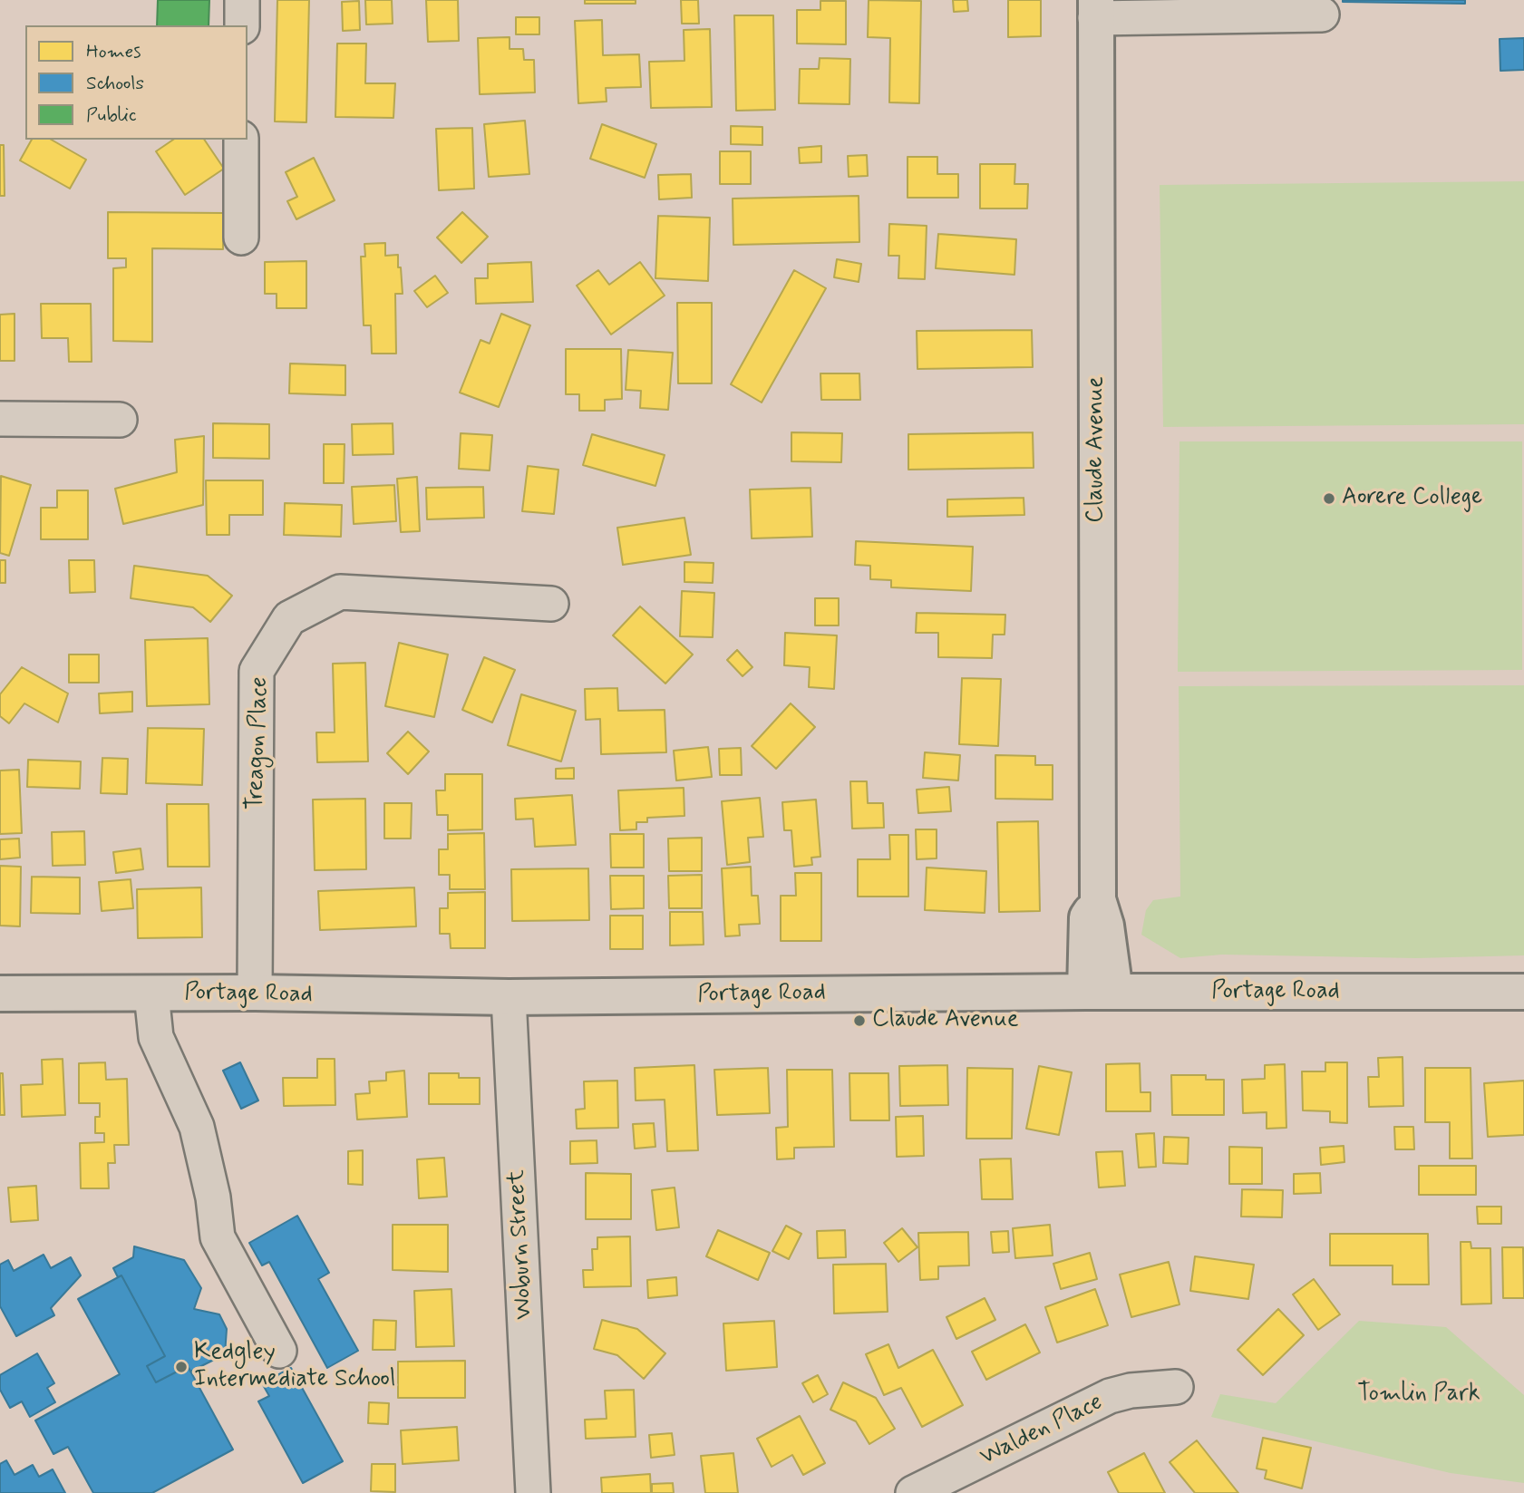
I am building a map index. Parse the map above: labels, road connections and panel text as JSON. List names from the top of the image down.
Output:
{
  "streets": {
    "main road": ["Claude Avenue", "Portage Road"],
    "street": ["Treagon Place", "Woburn Street", "Walden Place"]
  },
  "crossings": [
    ["Claude Avenue", "Portage Road"],
    ["Treagon Place", "Portage Road"],
    ["Portage Road", "Woburn Street"]
  ],
  "parks": ["Tomlin Park"],
  "places": ["Aorere College", "Claude Avenue", "Kedgley Intermediate School"],
  "legend": ["Homes", "Schools", "Public"]
}
